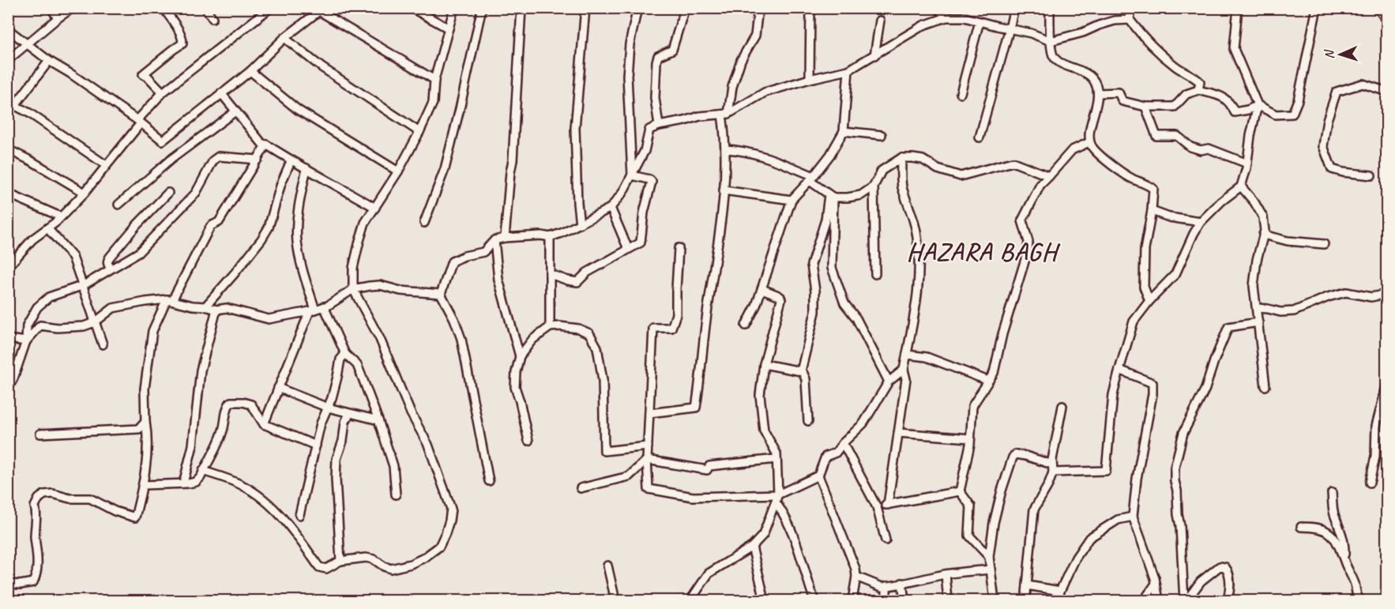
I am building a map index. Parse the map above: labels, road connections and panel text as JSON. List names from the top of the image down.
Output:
{
  "districts": ["HAZARA BAGH"],
  "north": "left"
}
